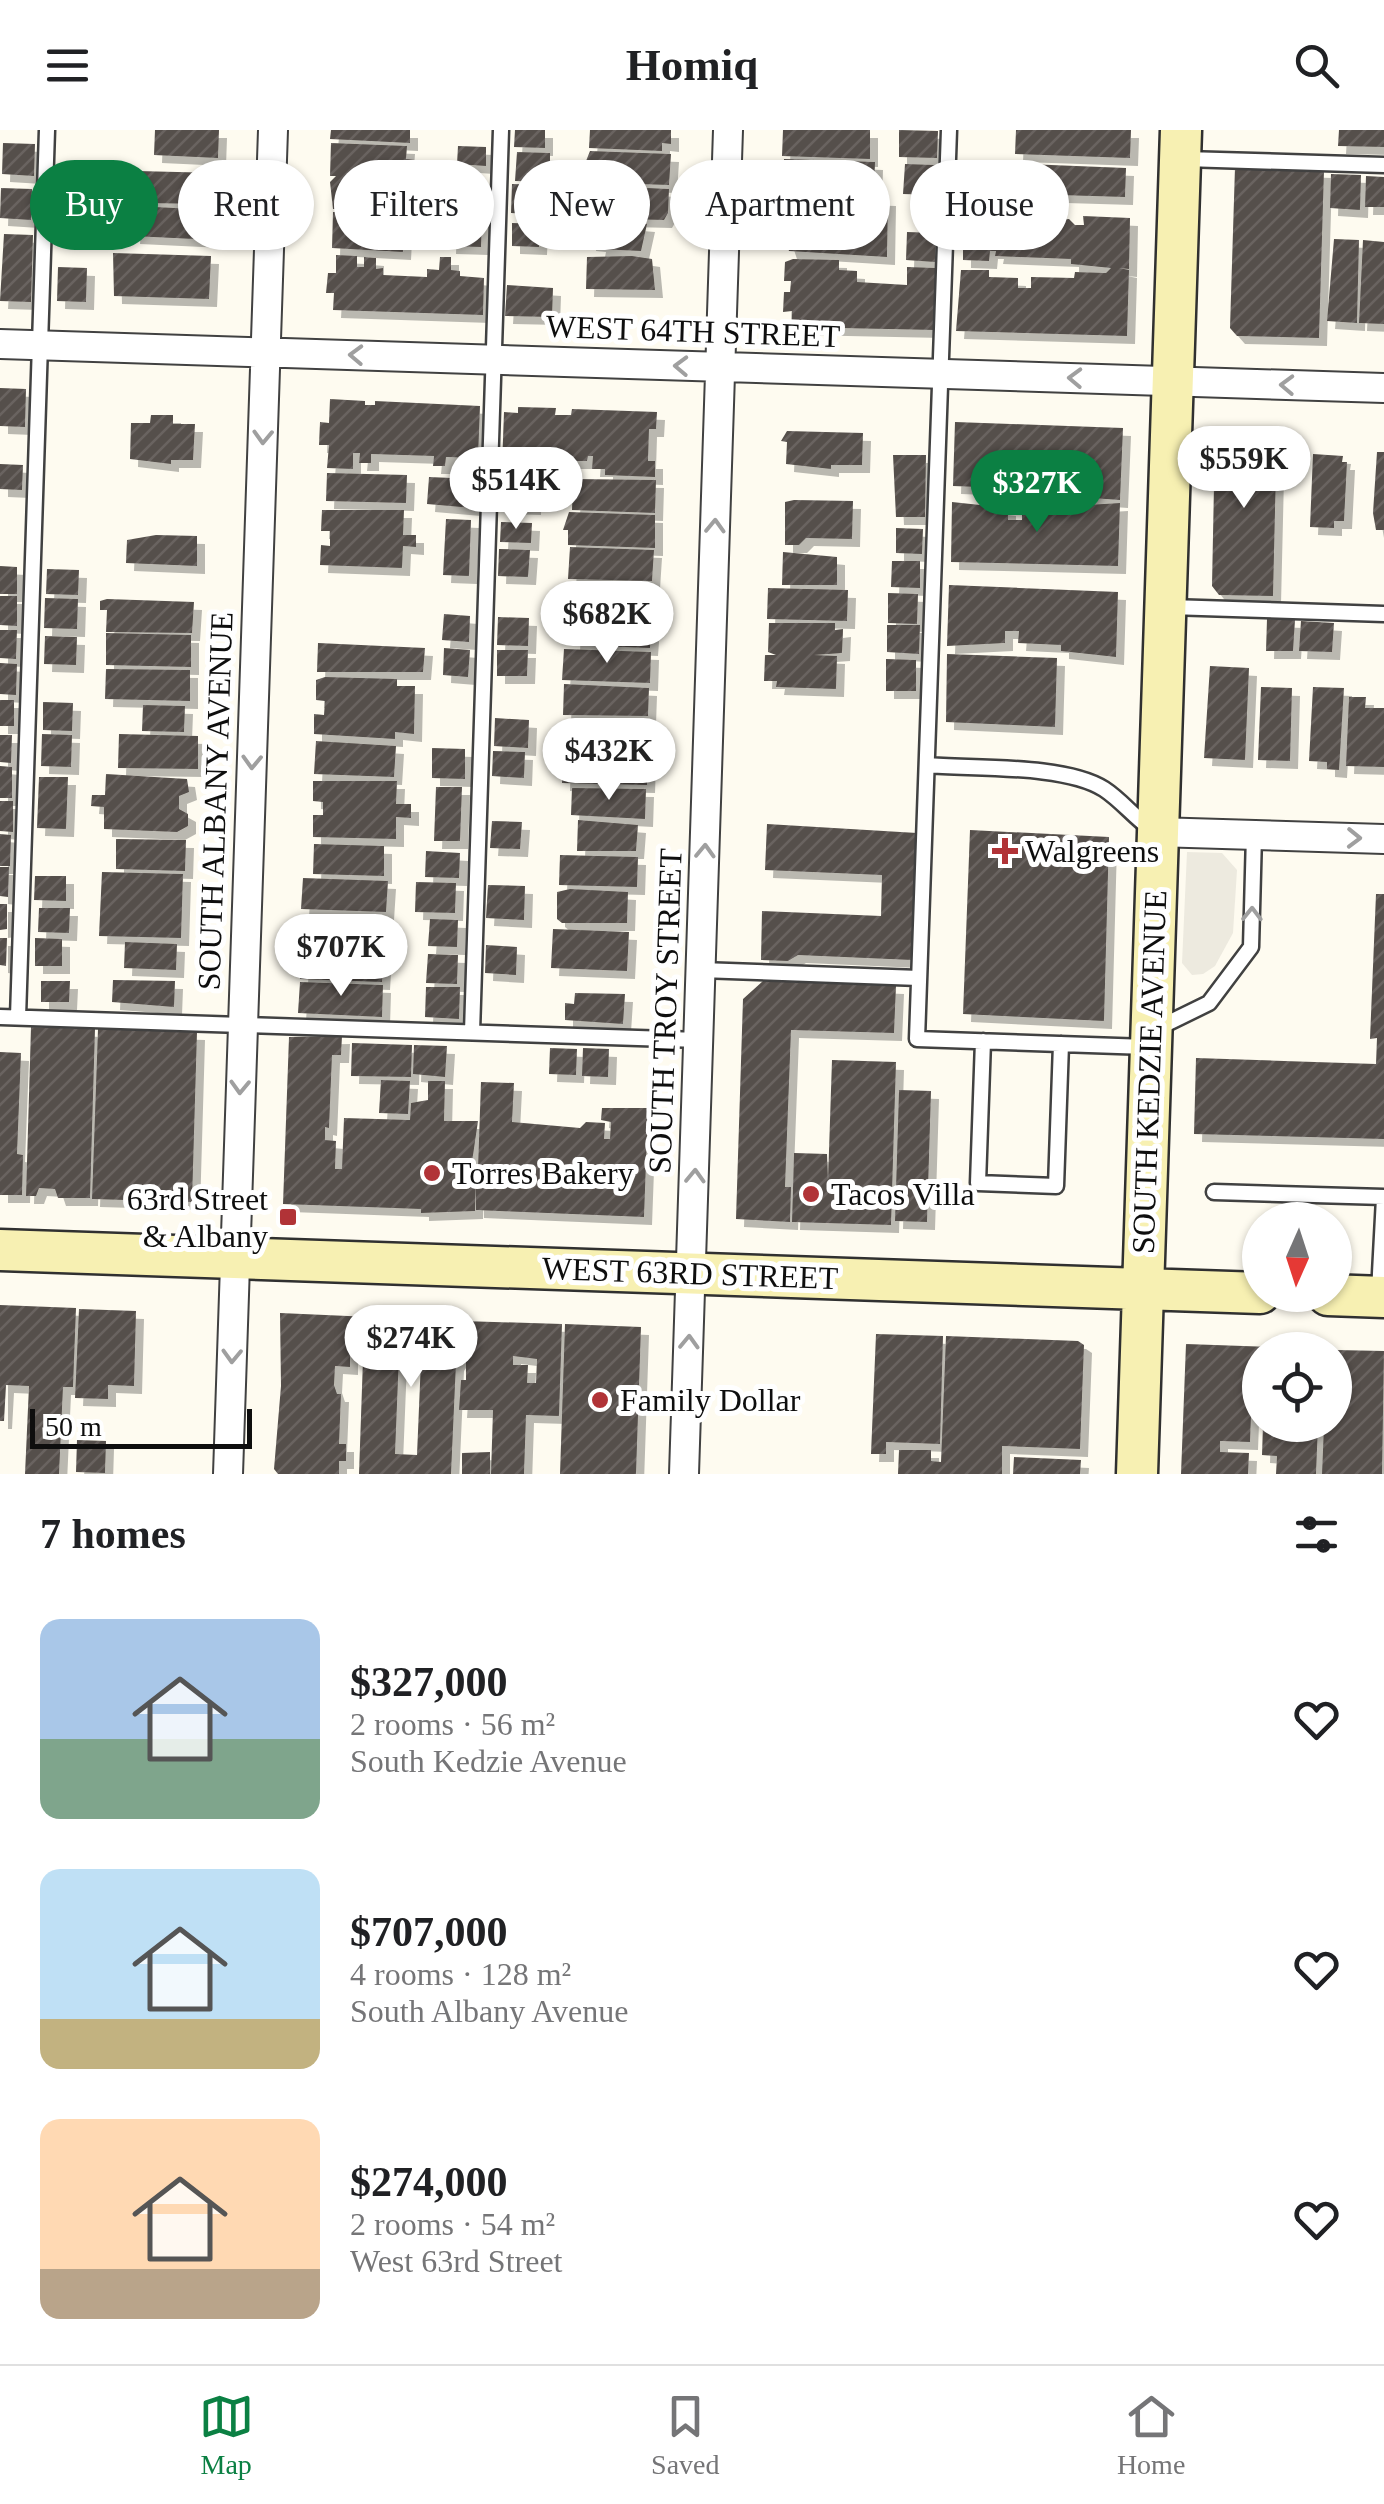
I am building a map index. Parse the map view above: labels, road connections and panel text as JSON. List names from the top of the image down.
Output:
{
  "streets": {
    "main road": ["SOUTH KEDZIE AVENUE", "WEST 63RD STREET"],
    "street": ["WEST 64TH STREET", "SOUTH ALBANY AVENUE", "SOUTH TROY STREET"]
  },
  "crossings": [
    ["WEST 64TH STREET", "SOUTH ALBANY AVENUE"],
    ["WEST 64TH STREET", "SOUTH TROY STREET"],
    ["WEST 64TH STREET", "SOUTH KEDZIE AVENUE"],
    ["SOUTH ALBANY AVENUE", "WEST 63RD STREET"],
    ["SOUTH TROY STREET", "WEST 63RD STREET"],
    ["SOUTH KEDZIE AVENUE", "WEST 63RD STREET"]
  ],
  "one_way": ["WEST 64TH STREET", "SOUTH ALBANY AVENUE", "SOUTH TROY STREET"],
  "places": {
    "health": ["Walgreens"],
    "other": ["Torres Bakery", "Tacos Villa", "Family Dollar"],
    "transit": ["63rd Street & Albany"]
  },
  "scale_bar": "50 m",
  "north": "bottom",
  "page": {
    "header": "Homiq",
    "chip": [
      "Buy",
      "Rent",
      "Filters",
      "New",
      "Apartment",
      "House"
    ],
    "price": [
      "$559K",
      "$514K",
      "$327K",
      "$682K",
      "$432K",
      "$707K",
      "$274K"
    ],
    "scale": "50 m",
    "heading": "7 homes",
    "list": [
      {
        "name": "$327,000",
        "note": "2 rooms · 56 m² · South Kedzie Avenue"
      },
      {
        "name": "$707,000",
        "note": "4 rooms · 128 m² · South Albany Avenue"
      },
      {
        "name": "$274,000",
        "note": "2 rooms · 54 m² · West 63rd Street"
      }
    ],
    "tabs": ["Map", "Saved", "Home"]
  }
}
